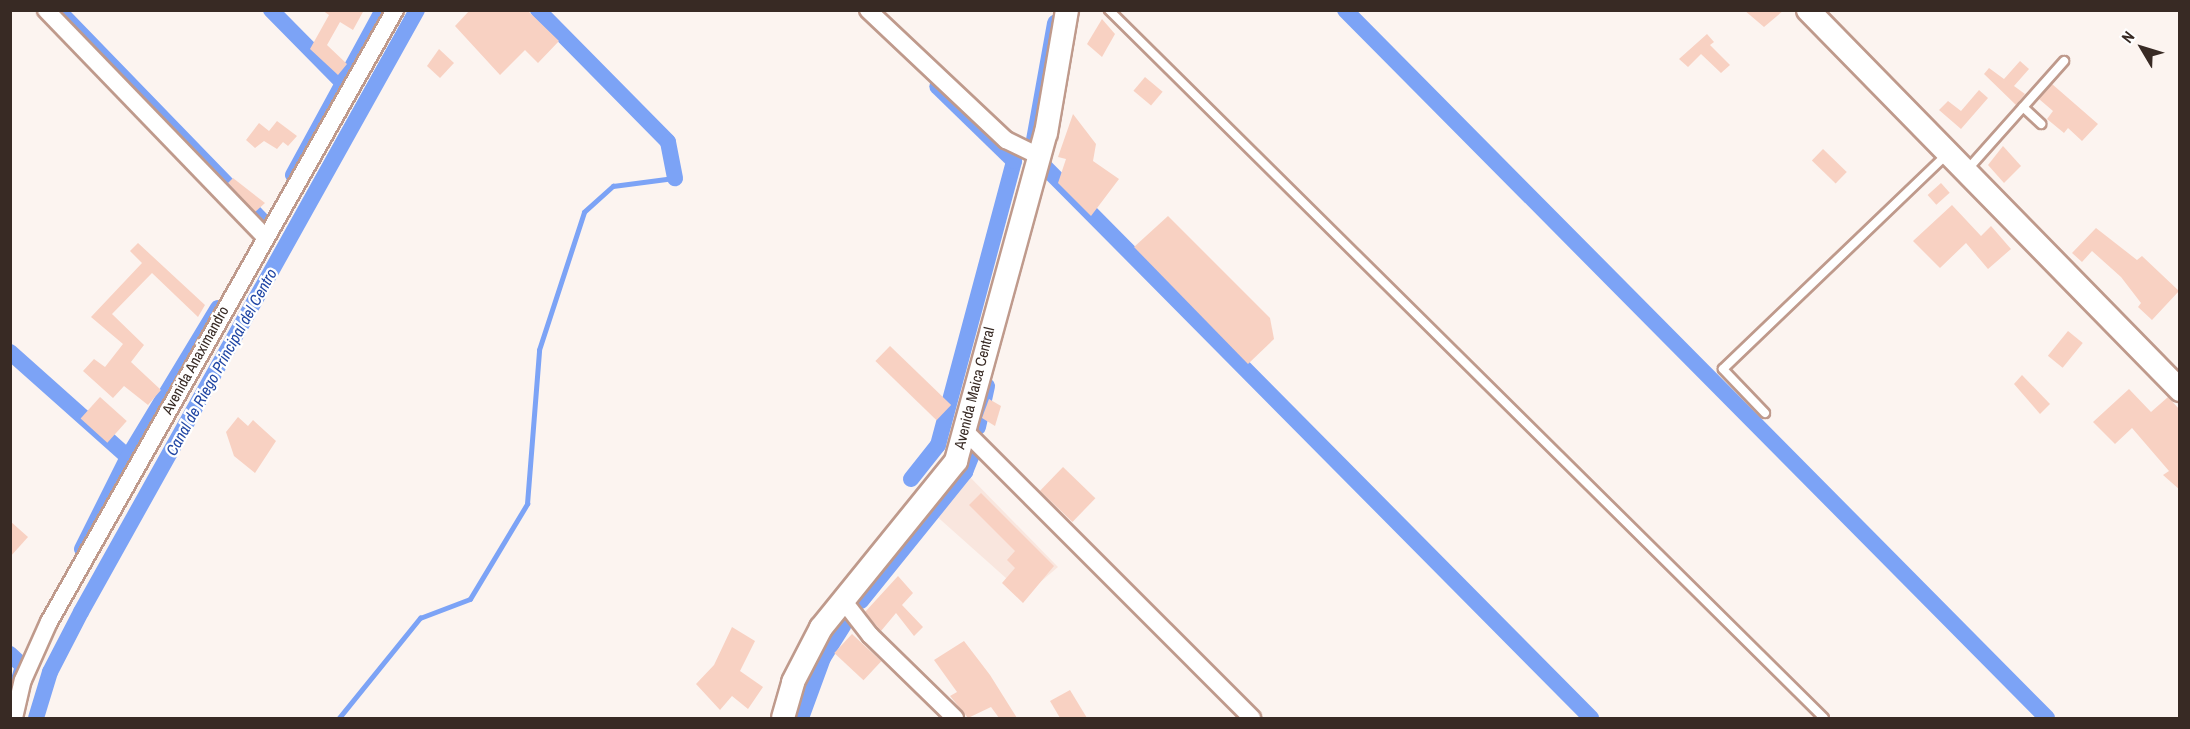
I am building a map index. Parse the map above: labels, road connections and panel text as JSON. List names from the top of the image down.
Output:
{
  "streets": {
    "street": ["Avenida Anaximandro", "Avenida Maica Central"]
  },
  "water": ["Canal de Riego Principal del Centro"],
  "north": "top left"
}
